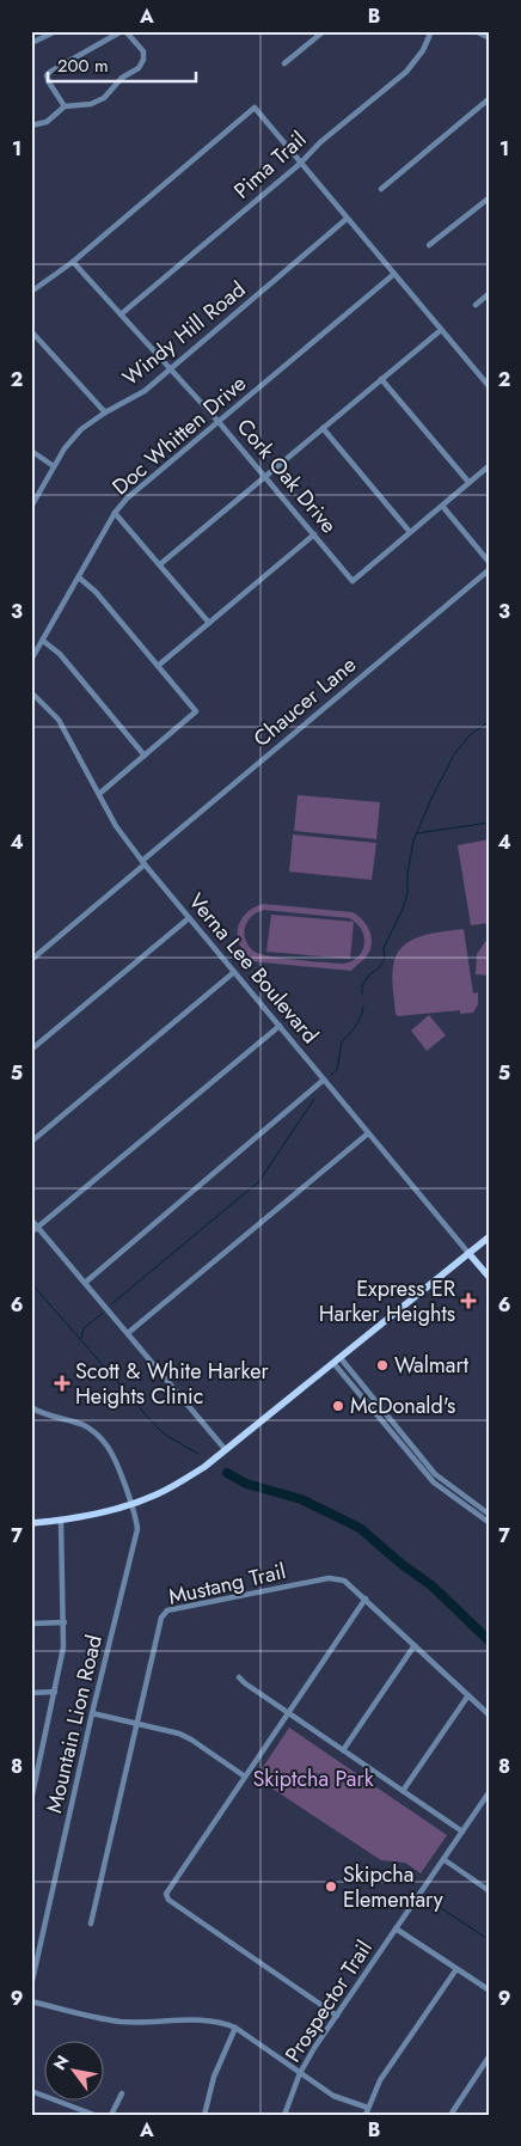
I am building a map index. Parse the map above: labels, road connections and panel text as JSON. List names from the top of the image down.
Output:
{
  "streets": {
    "street": [
      "Pima Trail",
      "Windy Hill Road",
      "Doc Whitten Drive",
      "Cork Oak Drive",
      "Chaucer Lane",
      "Verna Lee Boulevard",
      "Mustang Trail",
      "Mountain Lion Road",
      "Prospector Trail"
    ]
  },
  "crossings": [
    ["Pima Trail", "Cork Oak Drive"],
    ["Windy Hill Road", "Cork Oak Drive"],
    ["Doc Whitten Drive", "Cork Oak Drive"],
    ["Chaucer Lane", "Verna Lee Boulevard"]
  ],
  "parks": ["Skiptcha Park"],
  "places": {
    "health": ["Express ER Harker Heights", "Scott & White Harker Heights Clinic"],
    "other": ["Walmart", "McDonald's", "Skipcha Elementary"]
  },
  "scale_bar": "200 m",
  "north": "top left",
  "grid": {
    "columns": ["A", "B"],
    "rows": [
      "1",
      "2",
      "3",
      "4",
      "5",
      "6",
      "7",
      "8",
      "9"
    ]
  }
}
